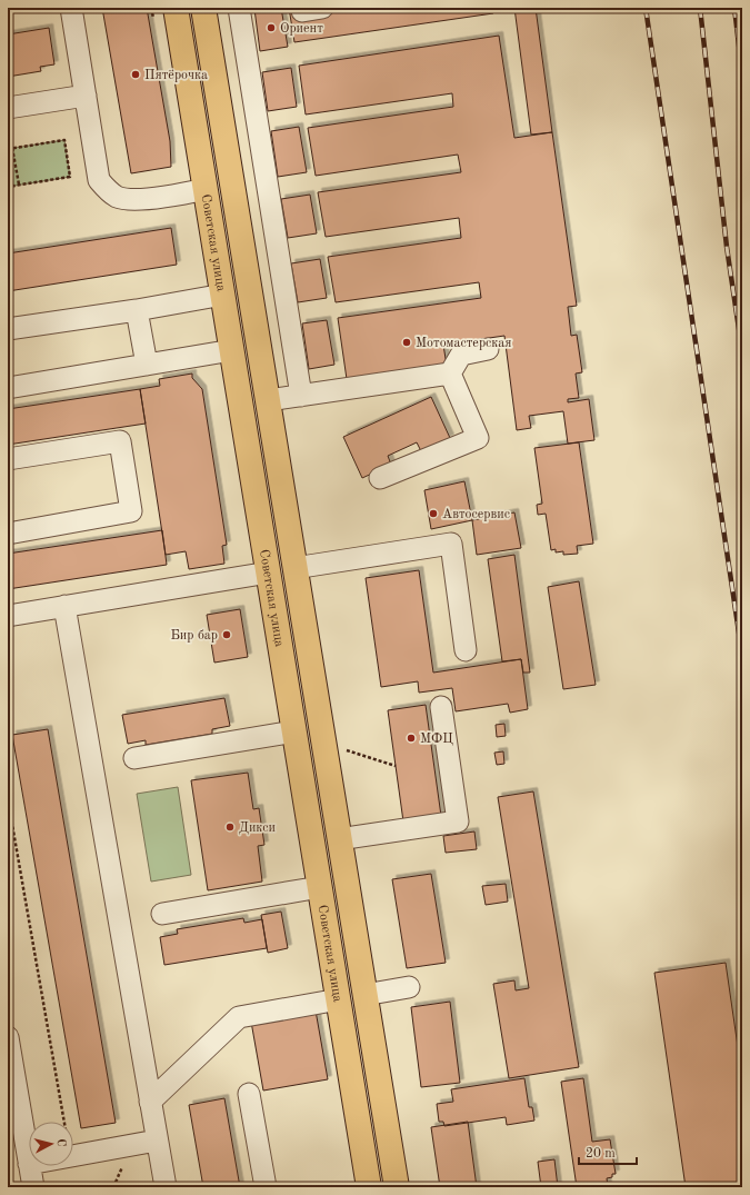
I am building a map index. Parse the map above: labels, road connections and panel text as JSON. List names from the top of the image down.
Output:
{
  "streets": {
    "main road": ["Советская улица"]
  },
  "places": [
    "Ориент",
    "Пятёрочка",
    "Мотомастерская",
    "Автосервис",
    "Бир бар",
    "МФЦ",
    "Дикси"
  ],
  "scale_bar": "20 m",
  "north": "right"
}
